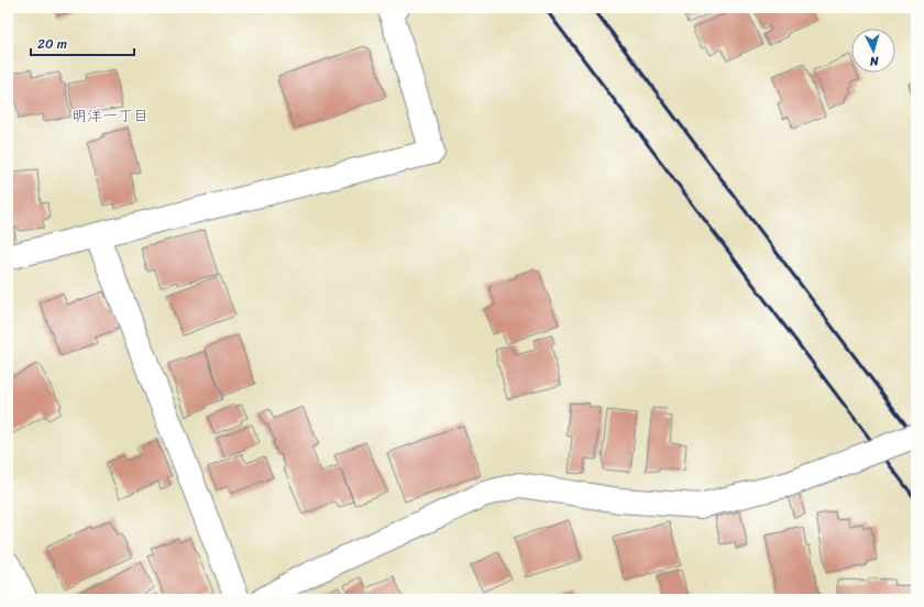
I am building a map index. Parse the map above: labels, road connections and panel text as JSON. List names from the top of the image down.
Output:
{
  "districts": ["明洋一丁目"],
  "scale_bar": "20 m",
  "north": "bottom"
}
